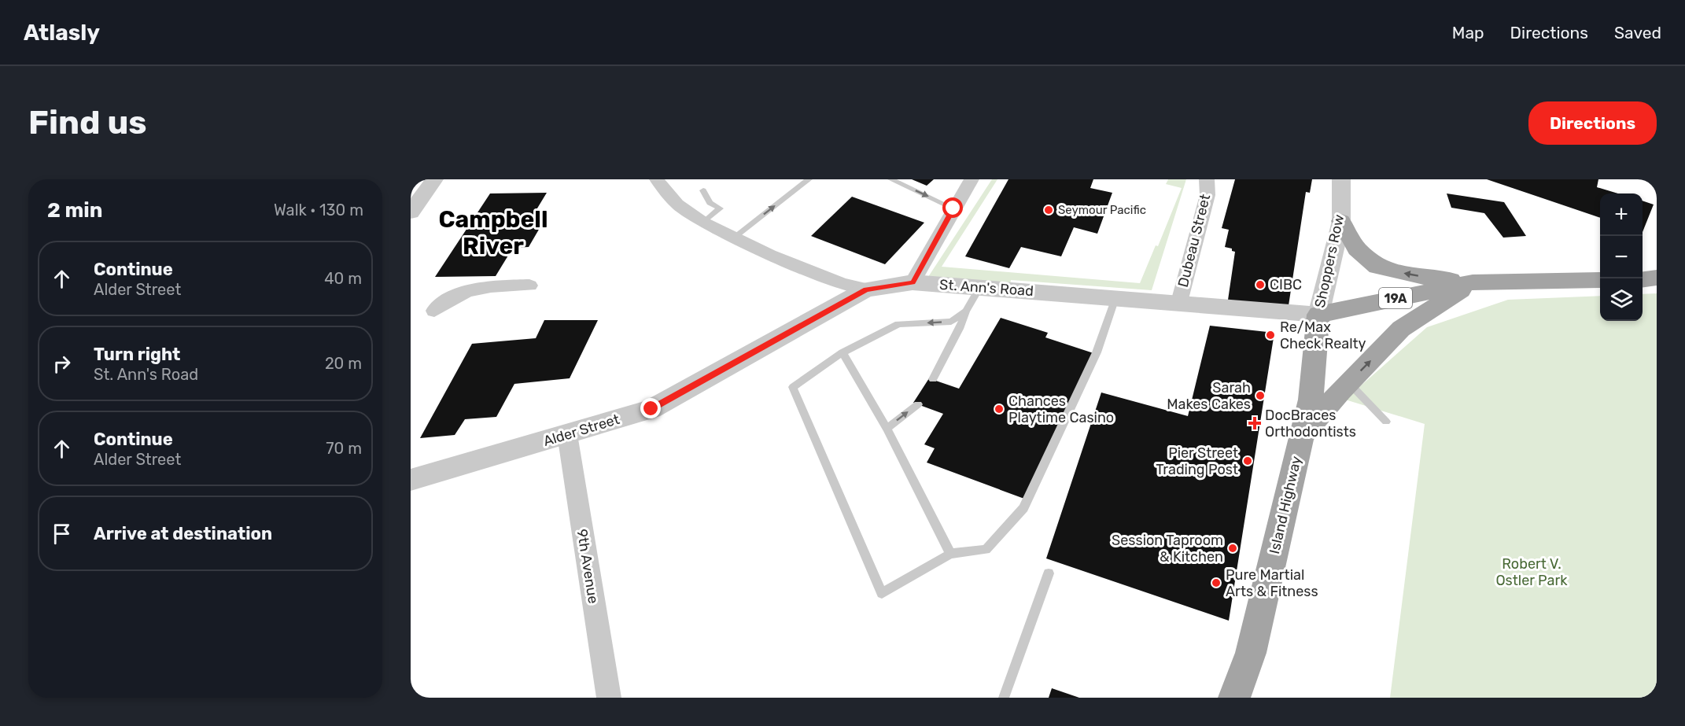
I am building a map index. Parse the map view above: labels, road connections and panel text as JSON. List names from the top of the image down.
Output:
{
  "streets": {
    "main road": ["19A", "Island Highway"],
    "street": [
      "Dubeau Street",
      "Shoppers Row",
      "St. Ann's Road",
      "Alder Street",
      "9th Avenue"
    ]
  },
  "crossings": [
    ["Dubeau Street", "St. Ann's Road"],
    ["Shoppers Row", "St. Ann's Road"],
    ["Shoppers Row", "19A"],
    ["Shoppers Row", "Island Highway"],
    ["St. Ann's Road", "19A"],
    ["St. Ann's Road", "Alder Street"],
    ["St. Ann's Road", "Island Highway"],
    ["19A", "Island Highway"],
    ["Alder Street", "9th Avenue"]
  ],
  "districts": ["Campbell River"],
  "parks": ["Robert V. Ostler Park"],
  "places": {
    "other": [
      "Seymour Pacific",
      "CIBC",
      "Re/Max Check Realty",
      "Sarah Makes Cakes",
      "Chances Playtime Casino",
      "Pier Street Trading Post",
      "Session Taproom & Kitchen",
      "Pure Martial Arts & Fitness"
    ],
    "health": ["DocBraces Orthodontists"]
  },
  "page": {
    "header": "Atlasly",
    "nav": ["Map", "Directions", "Saved"],
    "buttons": "Directions",
    "title": "Find us",
    "heading": ["2 min", "Walk · 130 m"],
    "map_buttons": ["+", "−"],
    "list": [
      ["Continue", "Alder Street", "40 m"],
      ["Turn right", "St. Ann's Road", "20 m"],
      ["Continue", "Alder Street", "70 m"],
      "Arrive at destination"
    ]
  }
}
